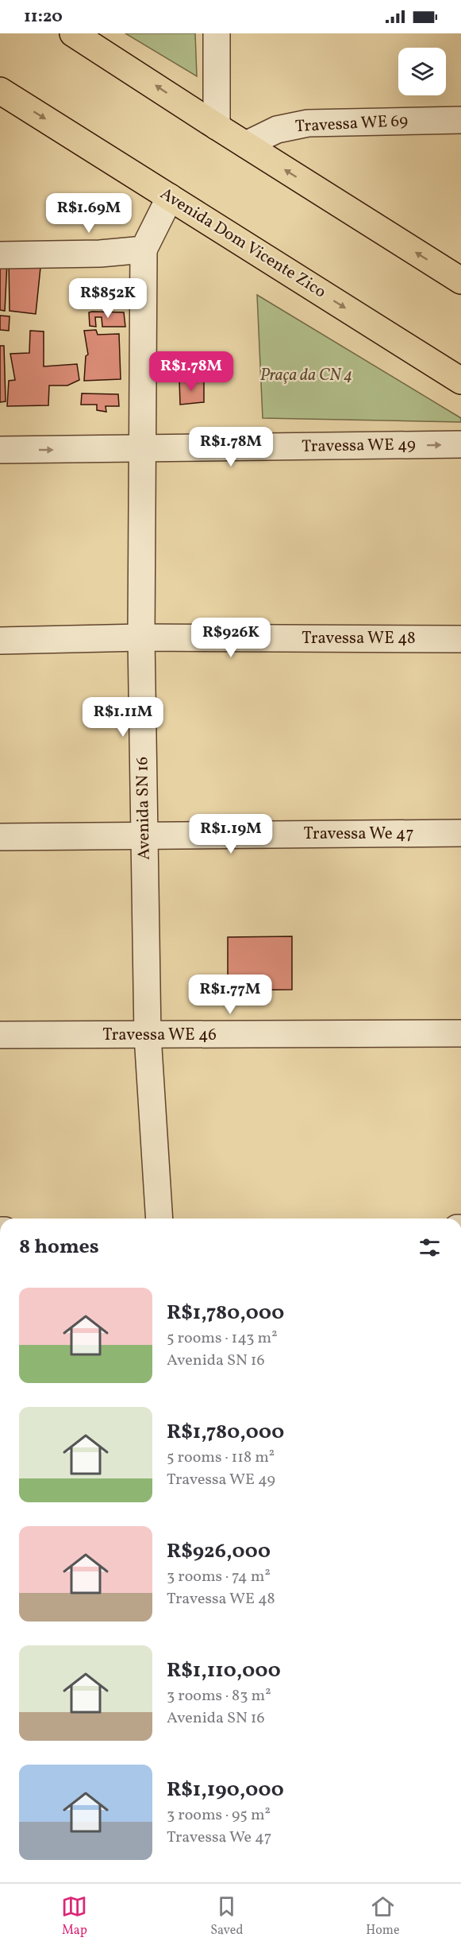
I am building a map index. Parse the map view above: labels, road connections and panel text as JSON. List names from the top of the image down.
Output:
{
  "streets": {
    "main road": ["Avenida Dom Vicente Zico"],
    "street": [
      "Travessa WE 69",
      "Travessa WE 49",
      "Travessa WE 48",
      "Avenida SN 16",
      "Travessa We 47",
      "Travessa WE 46"
    ]
  },
  "crossings": [
    ["Travessa WE 49", "Avenida SN 16"],
    ["Travessa WE 48", "Avenida SN 16"],
    ["Avenida SN 16", "Travessa We 47"],
    ["Avenida SN 16", "Travessa WE 46"]
  ],
  "parks": ["Praça da CN 4"],
  "page": {
    "status": "11:20",
    "price": [
      "R$1.69M",
      "R$852K",
      "R$1.78M",
      "R$1.78M",
      "R$926K",
      "R$1.11M",
      "R$1.19M",
      "R$1.77M"
    ],
    "heading": "8 homes",
    "list": [
      {
        "name": "R$1,780,000",
        "note": "5 rooms · 143 m² · Avenida SN 16"
      },
      {
        "name": "R$1,780,000",
        "note": "5 rooms · 118 m² · Travessa WE 49"
      },
      {
        "name": "R$926,000",
        "note": "3 rooms · 74 m² · Travessa WE 48"
      },
      {
        "name": "R$1,110,000",
        "note": "3 rooms · 83 m² · Avenida SN 16"
      },
      {
        "name": "R$1,190,000",
        "note": "3 rooms · 95 m² · Travessa We 47"
      }
    ],
    "tabs": ["Map", "Saved", "Home"]
  }
}
